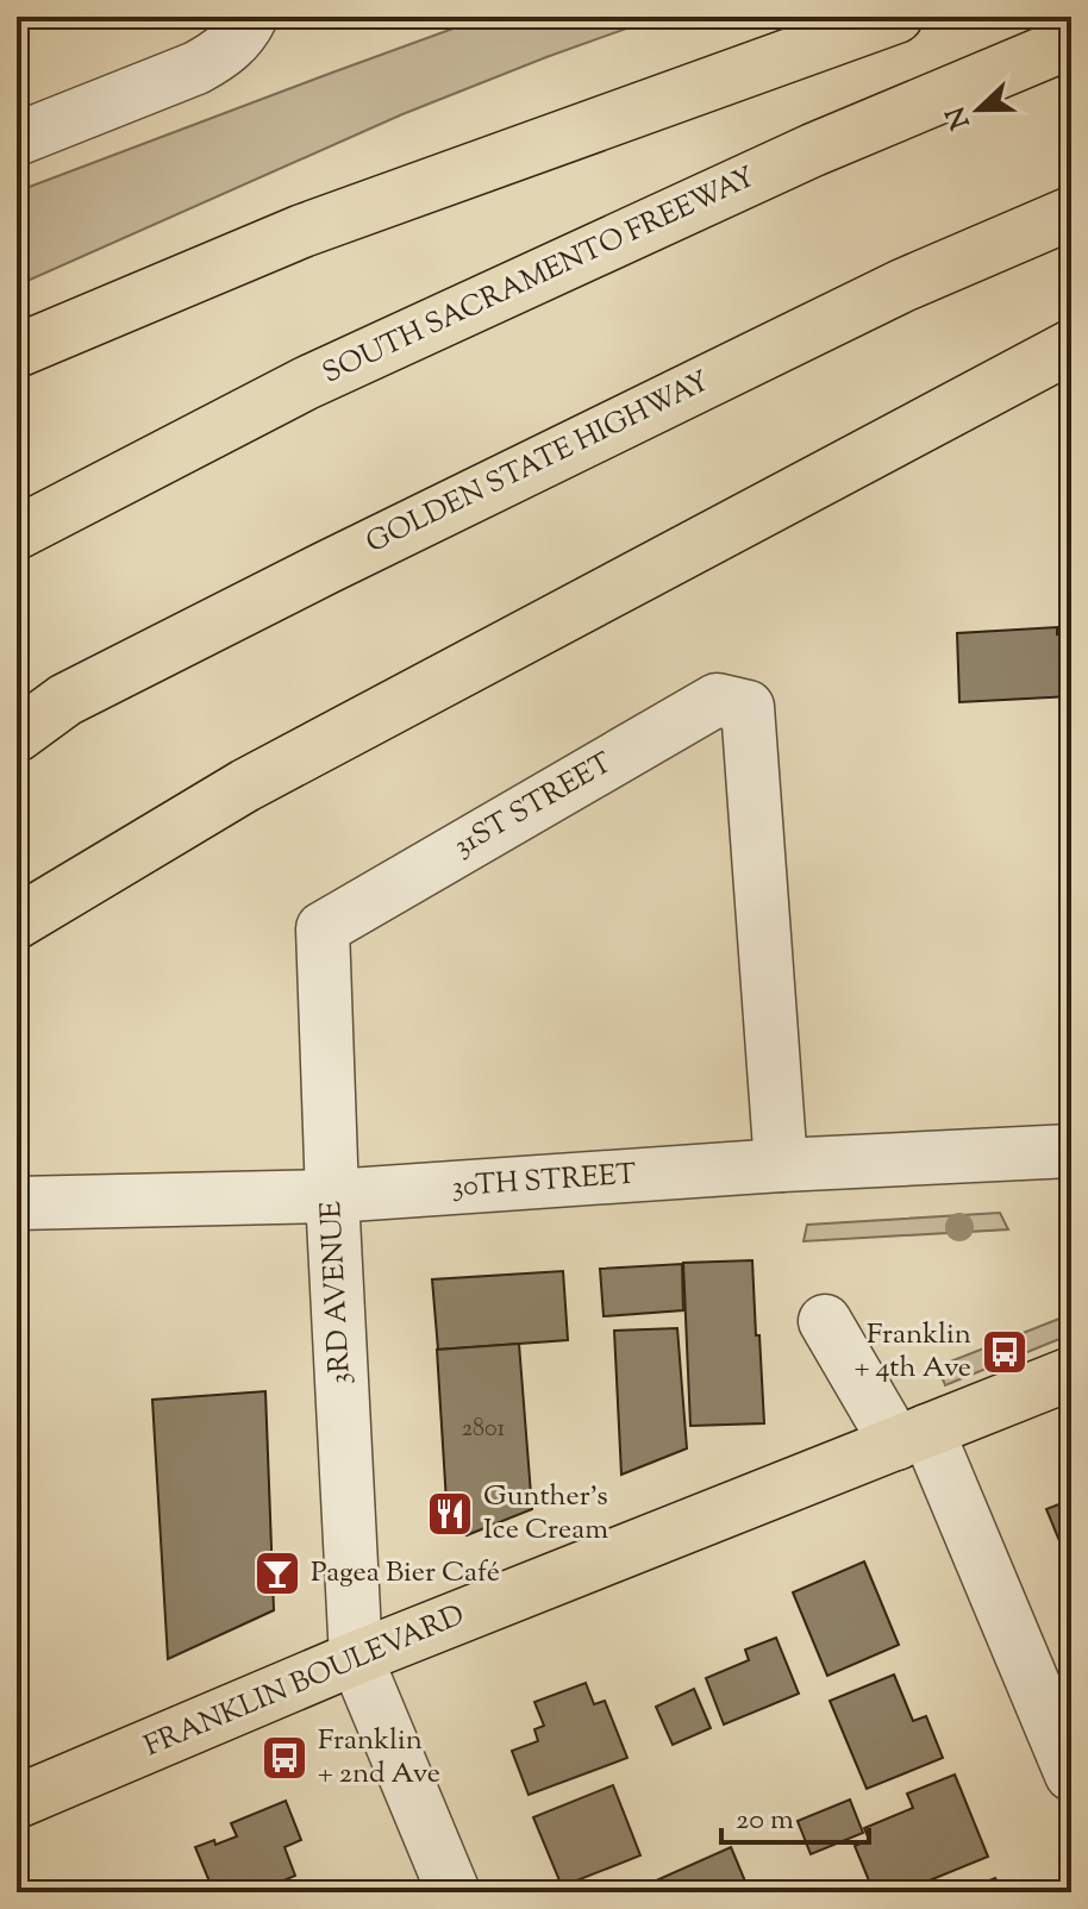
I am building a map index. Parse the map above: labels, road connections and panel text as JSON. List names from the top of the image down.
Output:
{
  "streets": {
    "main road": ["SOUTH SACRAMENTO FREEWAY", "GOLDEN STATE HIGHWAY", "FRANKLIN BOULEVARD"],
    "street": ["31ST STREET", "30TH STREET", "3RD AVENUE"]
  },
  "crossings": [
    ["31ST STREET", "30TH STREET"],
    ["31ST STREET", "3RD AVENUE"],
    ["30TH STREET", "3RD AVENUE"],
    ["3RD AVENUE", "FRANKLIN BOULEVARD"]
  ],
  "places": {
    "bus stop": ["Franklin + 4th Ave", "Franklin + 2nd Ave"],
    "restaurant": ["Gunther's Ice Cream"],
    "bar": ["Pagea Bier Café"]
  },
  "house_numbers": ["2801"],
  "scale_bar": "20 m",
  "north": "left"
}
